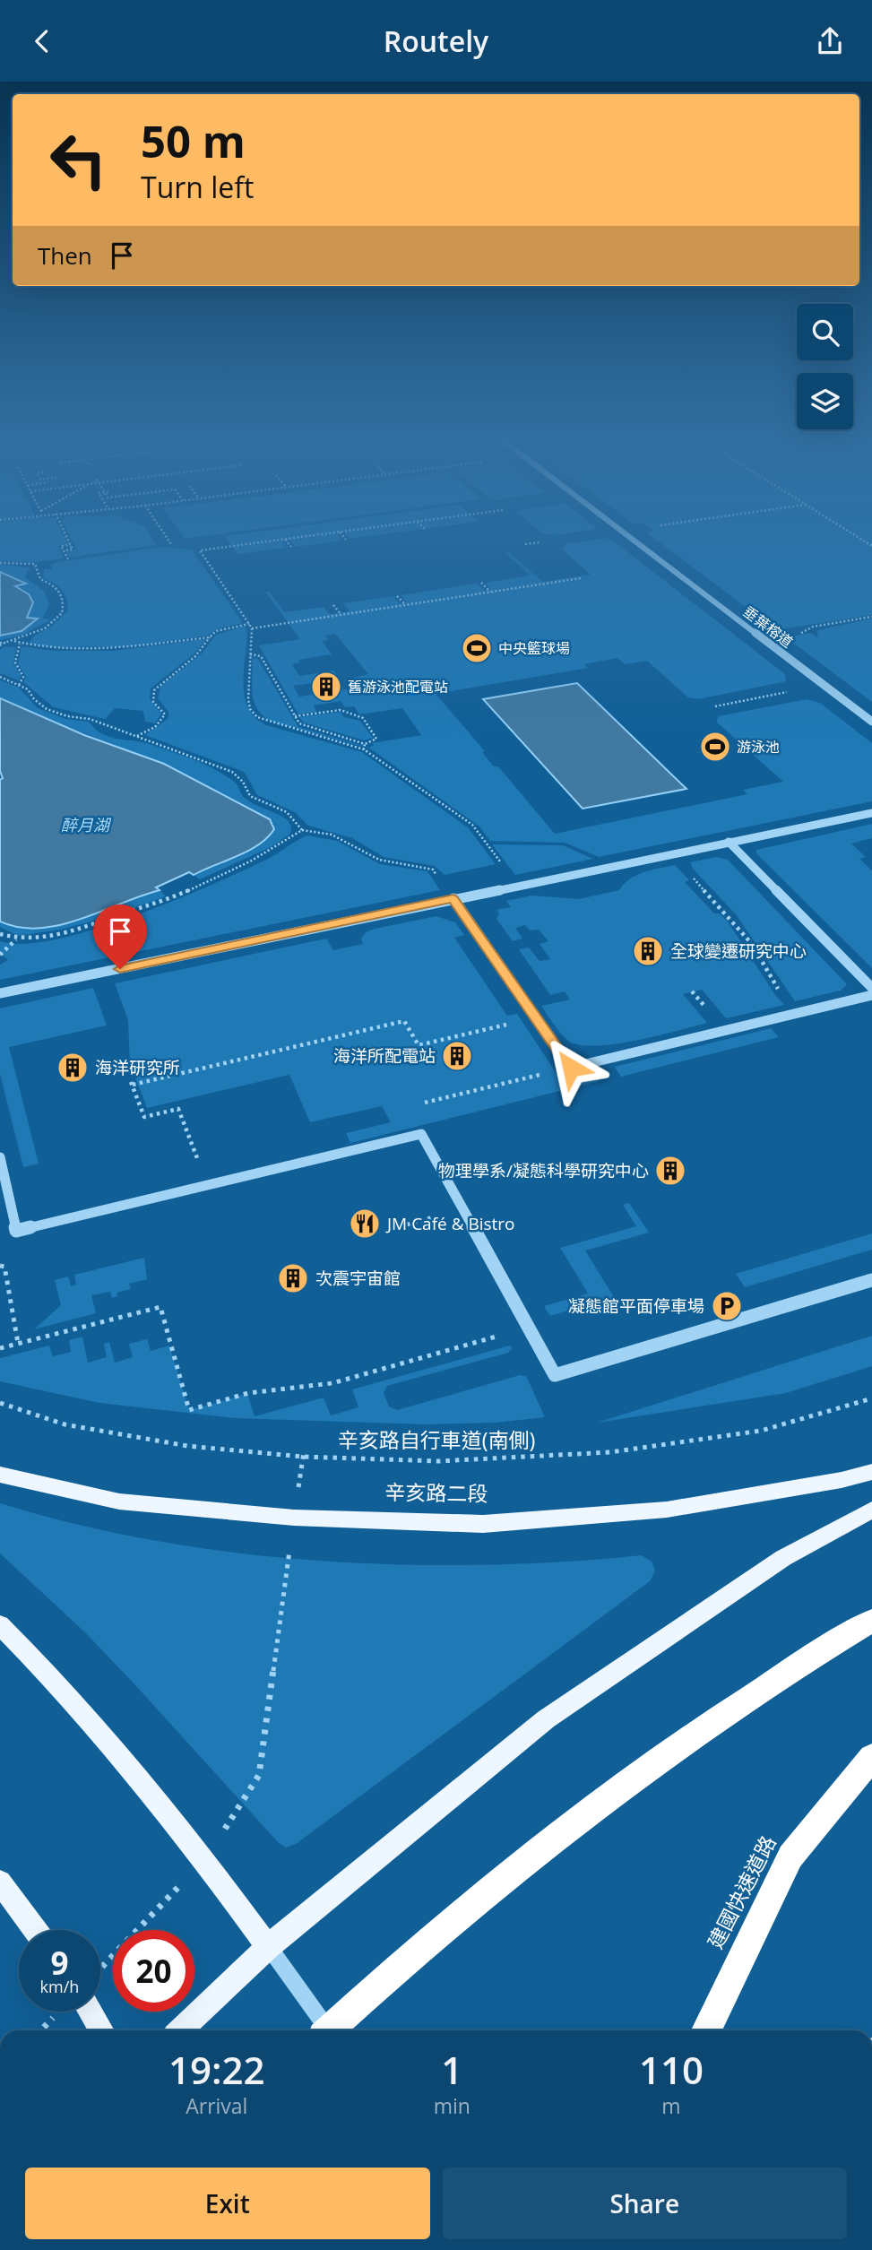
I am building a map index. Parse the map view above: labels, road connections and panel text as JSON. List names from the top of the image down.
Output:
{
  "streets": {
    "highway": ["建國快速道路"],
    "main road": ["辛亥路二段"],
    "street": ["垂葉榕道"],
    "path": ["辛亥路自行車道(南側)"]
  },
  "water": ["醉月湖"],
  "places": {
    "sports": ["中央籃球場", "游泳池"],
    "building": [
      "舊游泳池配電站",
      "全球變遷研究中心",
      "海洋所配電站",
      "海洋研究所",
      "物理學系/凝態科學研究中心",
      "次震宇宙館"
    ],
    "restaurant": ["JM Café & Bistro"],
    "parking": ["凝態館平面停車場"]
  },
  "page": {
    "header": "Routely",
    "turn": ["50 m", "Turn left"],
    "then": "Then",
    "speed": "9 km/h",
    "limit": "20",
    "eta": [
      "19:22",
      "Arrival",
      "1",
      "min",
      "110",
      "m"
    ],
    "buttons": ["Exit", "Share"]
  }
}
